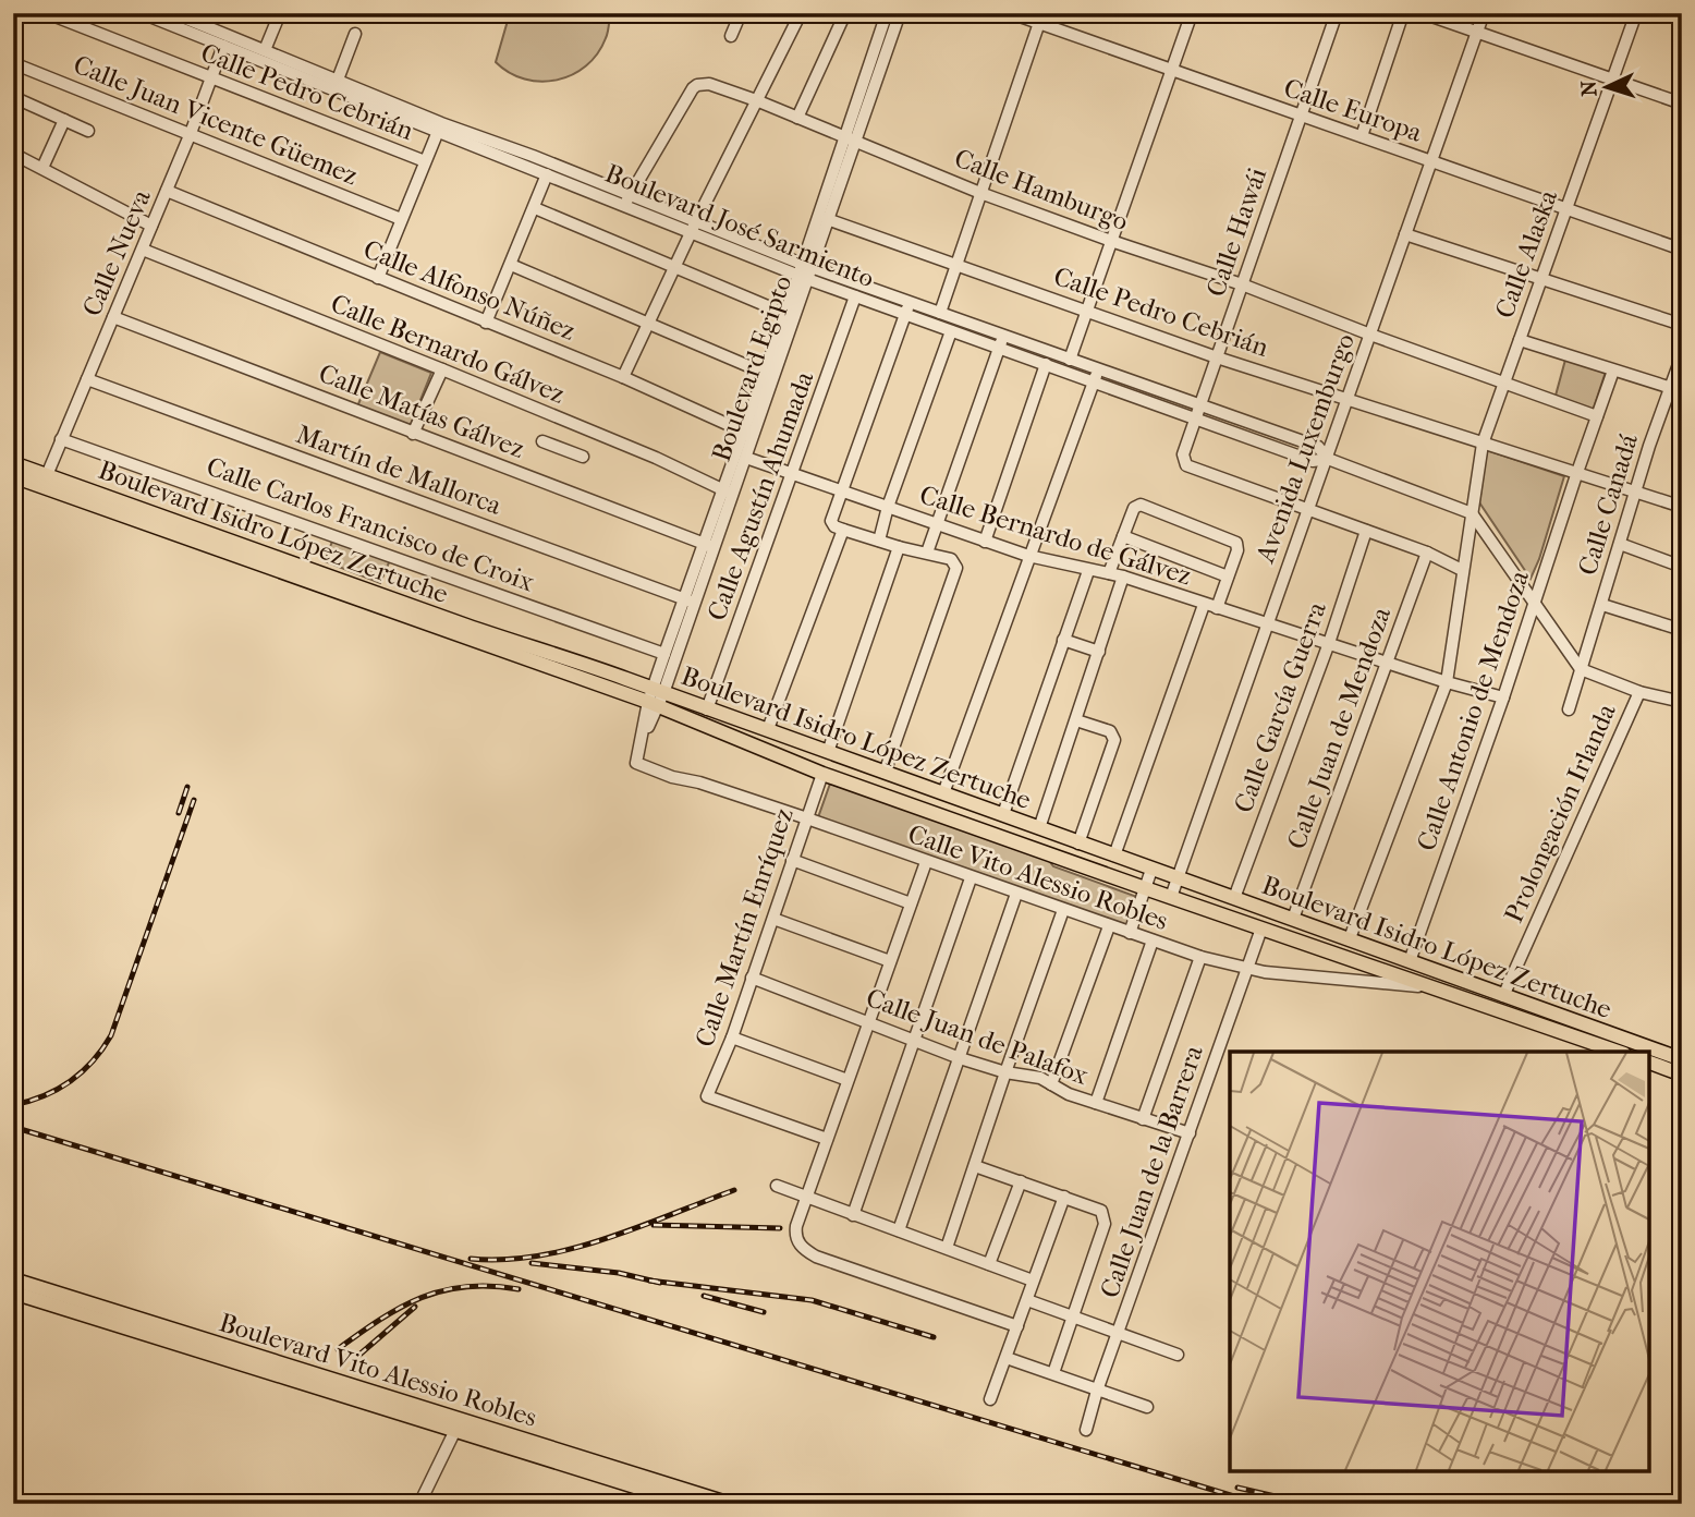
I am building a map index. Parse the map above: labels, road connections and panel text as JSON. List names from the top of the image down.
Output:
{
  "streets": {
    "main road": ["Boulevard Isidro López Zertuche", "Boulevard Vito Alessio Robles"],
    "street": [
      "Calle Pedro Cebrián",
      "Calle Europa",
      "Calle Juan Vicente Güemez",
      "Calle Hamburgo",
      "Boulevard José Sarmiento",
      "Calle Hawái",
      "Calle Nueva",
      "Calle Alaska",
      "Calle Alfonso Núñez",
      "Calle Bernardo Gálvez",
      "Boulevard Egipto",
      "Calle Matías Gálvez",
      "Avenida Luxemburgo",
      "Martín de Mallorca",
      "Calle Agustín Ahumada",
      "Calle Canadá",
      "Calle Carlos Francisco de Croix",
      "Calle Bernardo de Gálvez",
      "Calle García Guerra",
      "Calle Antonio de Mendoza",
      "Calle Juan de Mendoza",
      "Prolongación Irlanda",
      "Calle Vito Alessio Robles",
      "Calle Martín Enríquez",
      "Calle Juan de Palafox",
      "Calle Juan de la Barrera"
    ]
  },
  "crossings": [
    ["Calle Pedro Cebrián", "Calle Hawái"],
    ["Calle Pedro Cebrián", "Calle Nueva"],
    ["Calle Pedro Cebrián", "Calle Alaska"],
    ["Calle Pedro Cebrián", "Boulevard Egipto"],
    ["Calle Pedro Cebrián", "Avenida Luxemburgo"],
    ["Calle Pedro Cebrián", "Calle Canadá"],
    ["Calle Pedro Cebrián", "Calle Antonio de Mendoza"],
    ["Calle Europa", "Calle Hawái"],
    ["Calle Europa", "Calle Alaska"],
    ["Calle Europa", "Avenida Luxemburgo"],
    ["Calle Juan Vicente Güemez", "Calle Nueva"],
    ["Calle Hamburgo", "Boulevard José Sarmiento"],
    ["Calle Hamburgo", "Calle Hawái"],
    ["Calle Hamburgo", "Calle Alaska"],
    ["Calle Hamburgo", "Boulevard Egipto"],
    ["Calle Hamburgo", "Avenida Luxemburgo"],
    ["Calle Hamburgo", "Calle Antonio de Mendoza"],
    ["Boulevard José Sarmiento", "Calle Hawái"],
    ["Boulevard José Sarmiento", "Calle Nueva"],
    ["Boulevard José Sarmiento", "Calle Alaska"],
    ["Boulevard José Sarmiento", "Boulevard Egipto"],
    ["Boulevard José Sarmiento", "Avenida Luxemburgo"],
    ["Boulevard José Sarmiento", "Calle Agustín Ahumada"],
    ["Calle Hawái", "Avenida Luxemburgo"],
    ["Calle Nueva", "Calle Alfonso Núñez"],
    ["Calle Nueva", "Calle Bernardo Gálvez"],
    ["Calle Nueva", "Calle Matías Gálvez"],
    ["Calle Nueva", "Martín de Mallorca"],
    ["Calle Nueva", "Calle Carlos Francisco de Croix"],
    ["Calle Nueva", "Boulevard Isidro López Zertuche"],
    ["Calle Alaska", "Boulevard Isidro López Zertuche"],
    ["Calle Alaska", "Calle Bernardo de Gálvez"],
    ["Calle Alfonso Núñez", "Boulevard Egipto"],
    ["Calle Bernardo Gálvez", "Boulevard Egipto"],
    ["Boulevard Egipto", "Calle Matías Gálvez"],
    ["Boulevard Egipto", "Martín de Mallorca"],
    ["Boulevard Egipto", "Calle Carlos Francisco de Croix"],
    ["Boulevard Egipto", "Boulevard Isidro López Zertuche"],
    ["Boulevard Egipto", "Calle Bernardo de Gálvez"],
    ["Boulevard Egipto", "Calle Vito Alessio Robles"],
    ["Avenida Luxemburgo", "Boulevard Isidro López Zertuche"],
    ["Avenida Luxemburgo", "Calle Bernardo de Gálvez"],
    ["Calle Agustín Ahumada", "Boulevard Isidro López Zertuche"],
    ["Calle Agustín Ahumada", "Calle Bernardo de Gálvez"],
    ["Boulevard Isidro López Zertuche", "Calle García Guerra"],
    ["Boulevard Isidro López Zertuche", "Calle Antonio de Mendoza"],
    ["Boulevard Isidro López Zertuche", "Calle Juan de Mendoza"],
    ["Boulevard Isidro López Zertuche", "Prolongación Irlanda"],
    ["Boulevard Isidro López Zertuche", "Calle Vito Alessio Robles"],
    ["Boulevard Isidro López Zertuche", "Calle Martín Enríquez"],
    ["Boulevard Isidro López Zertuche", "Calle Juan de la Barrera"],
    ["Calle Bernardo de Gálvez", "Calle García Guerra"],
    ["Calle Bernardo de Gálvez", "Calle Antonio de Mendoza"],
    ["Calle Bernardo de Gálvez", "Calle Juan de Mendoza"],
    ["Calle Vito Alessio Robles", "Calle Martín Enríquez"],
    ["Calle Vito Alessio Robles", "Calle Juan de la Barrera"],
    ["Calle Martín Enríquez", "Calle Juan de Palafox"],
    ["Calle Juan de Palafox", "Calle Juan de la Barrera"]
  ],
  "north": "left"
}
